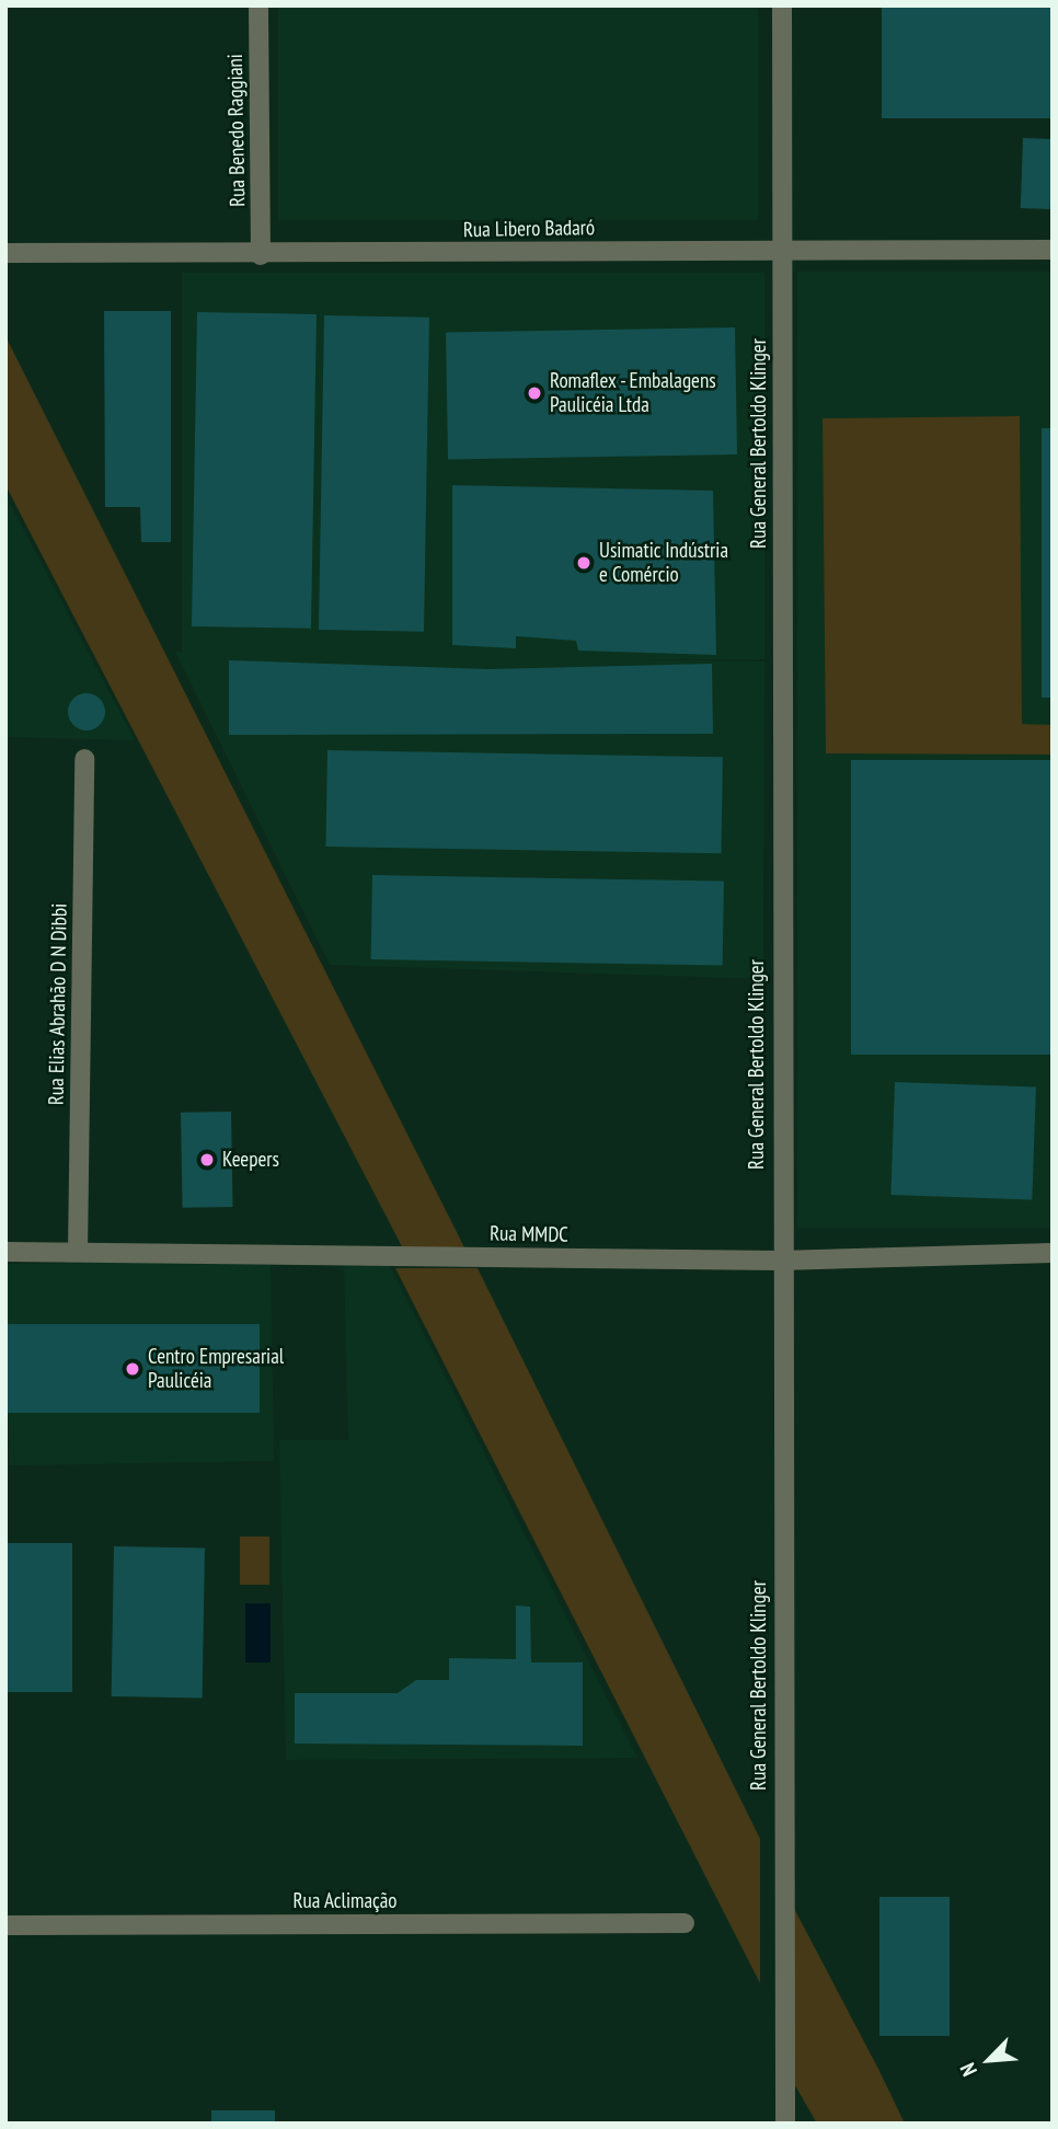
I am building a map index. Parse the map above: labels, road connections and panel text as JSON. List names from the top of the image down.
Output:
{
  "streets": {
    "street": [
      "Rua Benedo Raggiani",
      "Rua Libero Badaró",
      "Rua General Bertoldo Klinger",
      "Rua Elias Abrahão D N Dibbi",
      "Rua MMDC",
      "Rua Aclimação"
    ]
  },
  "crossings": [
    ["Rua Benedo Raggiani", "Rua Libero Badaró"],
    ["Rua Libero Badaró", "Rua General Bertoldo Klinger"],
    ["Rua General Bertoldo Klinger", "Rua MMDC"],
    ["Rua Elias Abrahão D N Dibbi", "Rua MMDC"]
  ],
  "places": [
    "Romaflex - Embalagens Paulicéia Ltda",
    "Usimatic Indústria e Comércio",
    "Keepers",
    "Centro Empresarial Paulicéia"
  ],
  "north": "bottom left"
}
